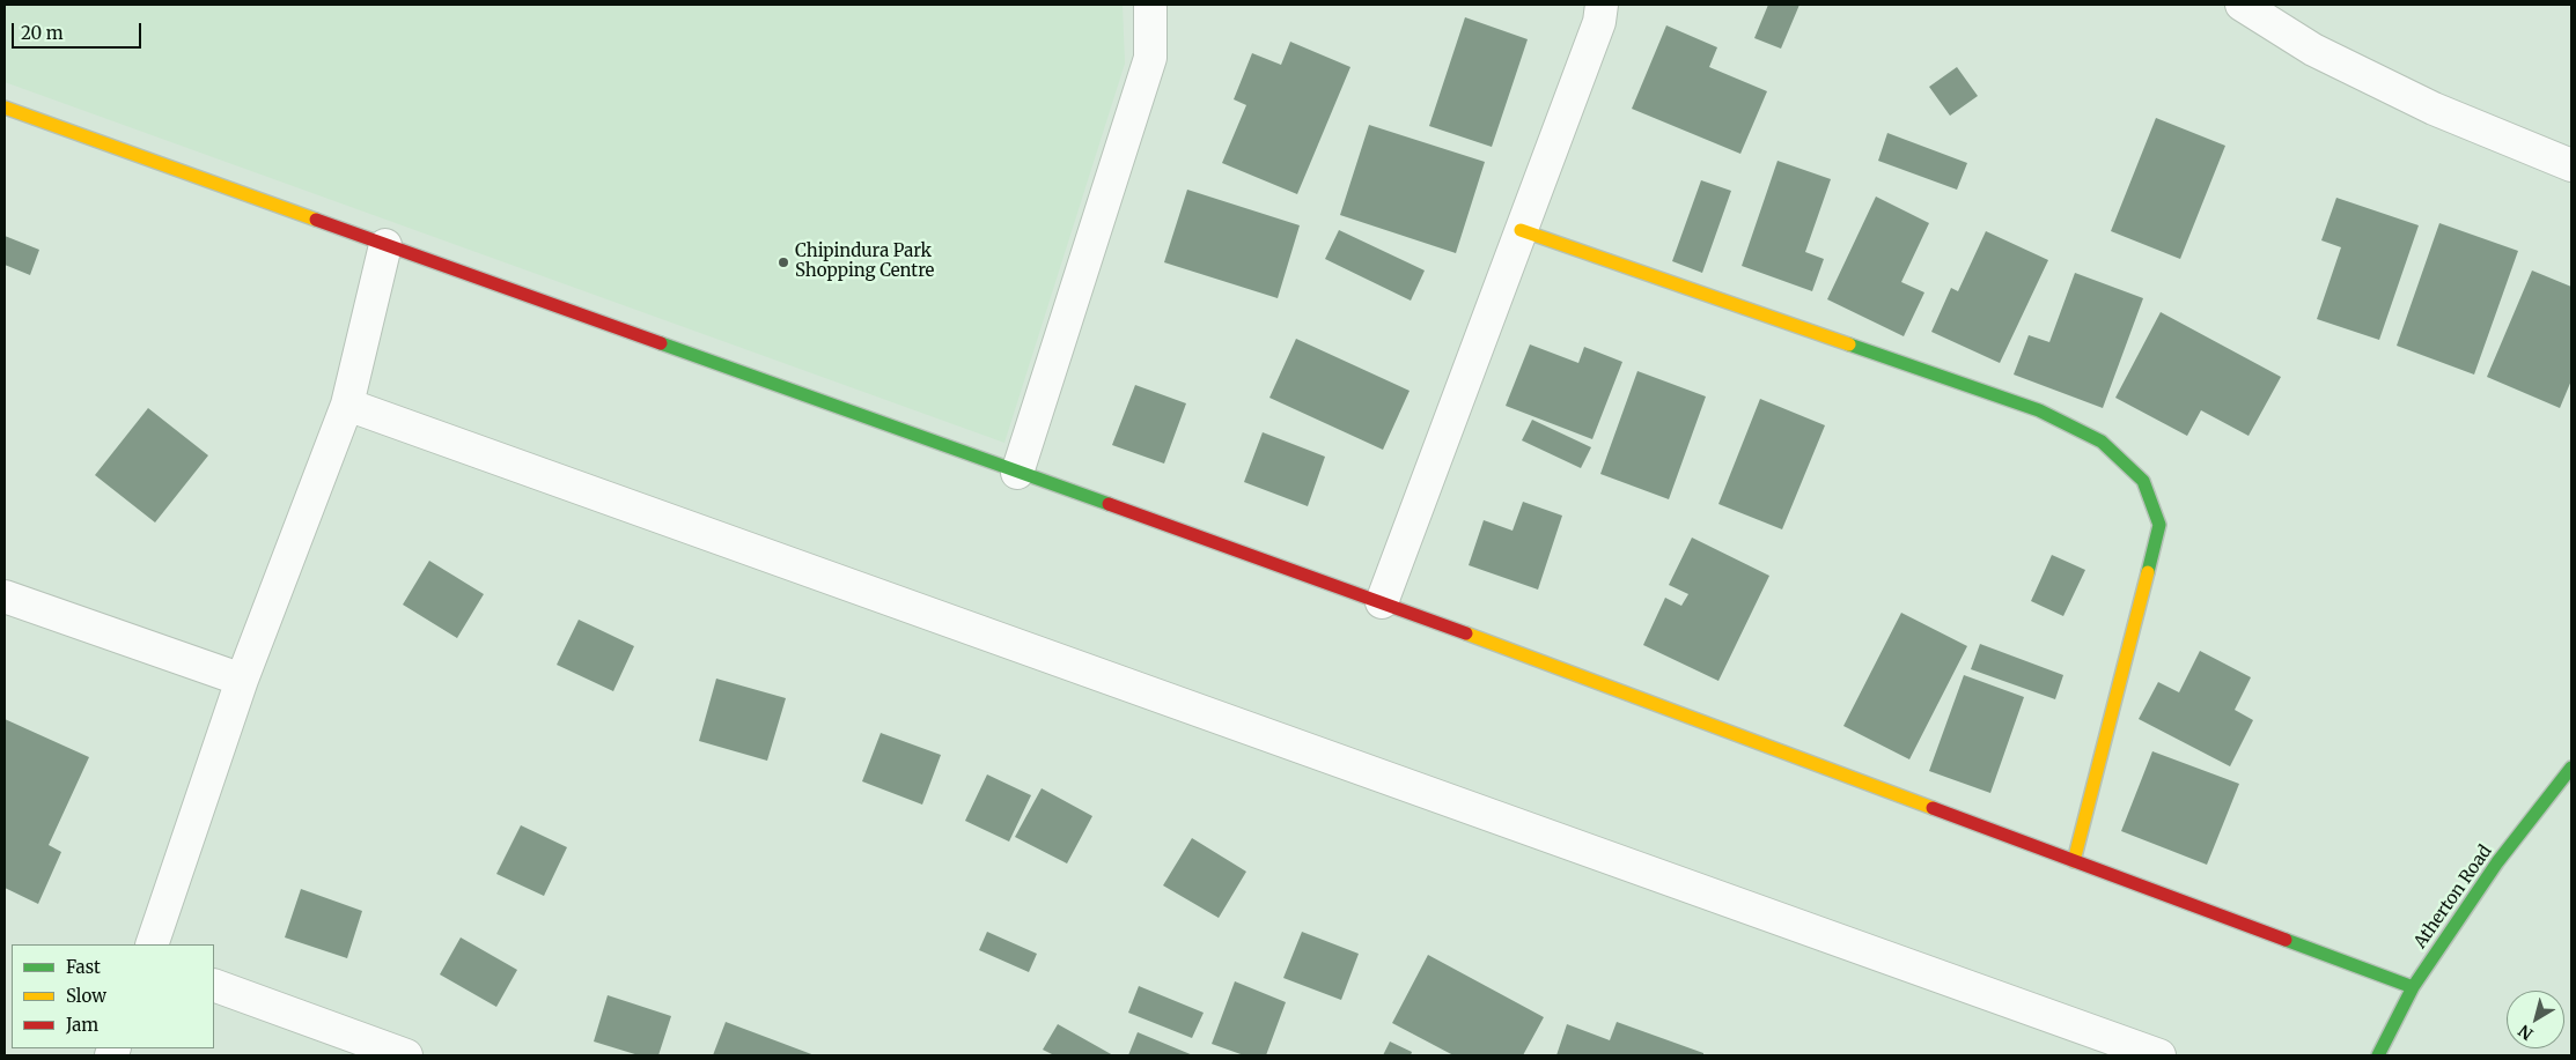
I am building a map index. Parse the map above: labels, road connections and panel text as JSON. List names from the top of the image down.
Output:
{
  "streets": {
    "street": ["Atherton Road"]
  },
  "places": ["Chipindura Park Shopping Centre"],
  "legend": ["Fast", "Slow", "Jam"],
  "scale_bar": "20 m",
  "north": "bottom left"
}
